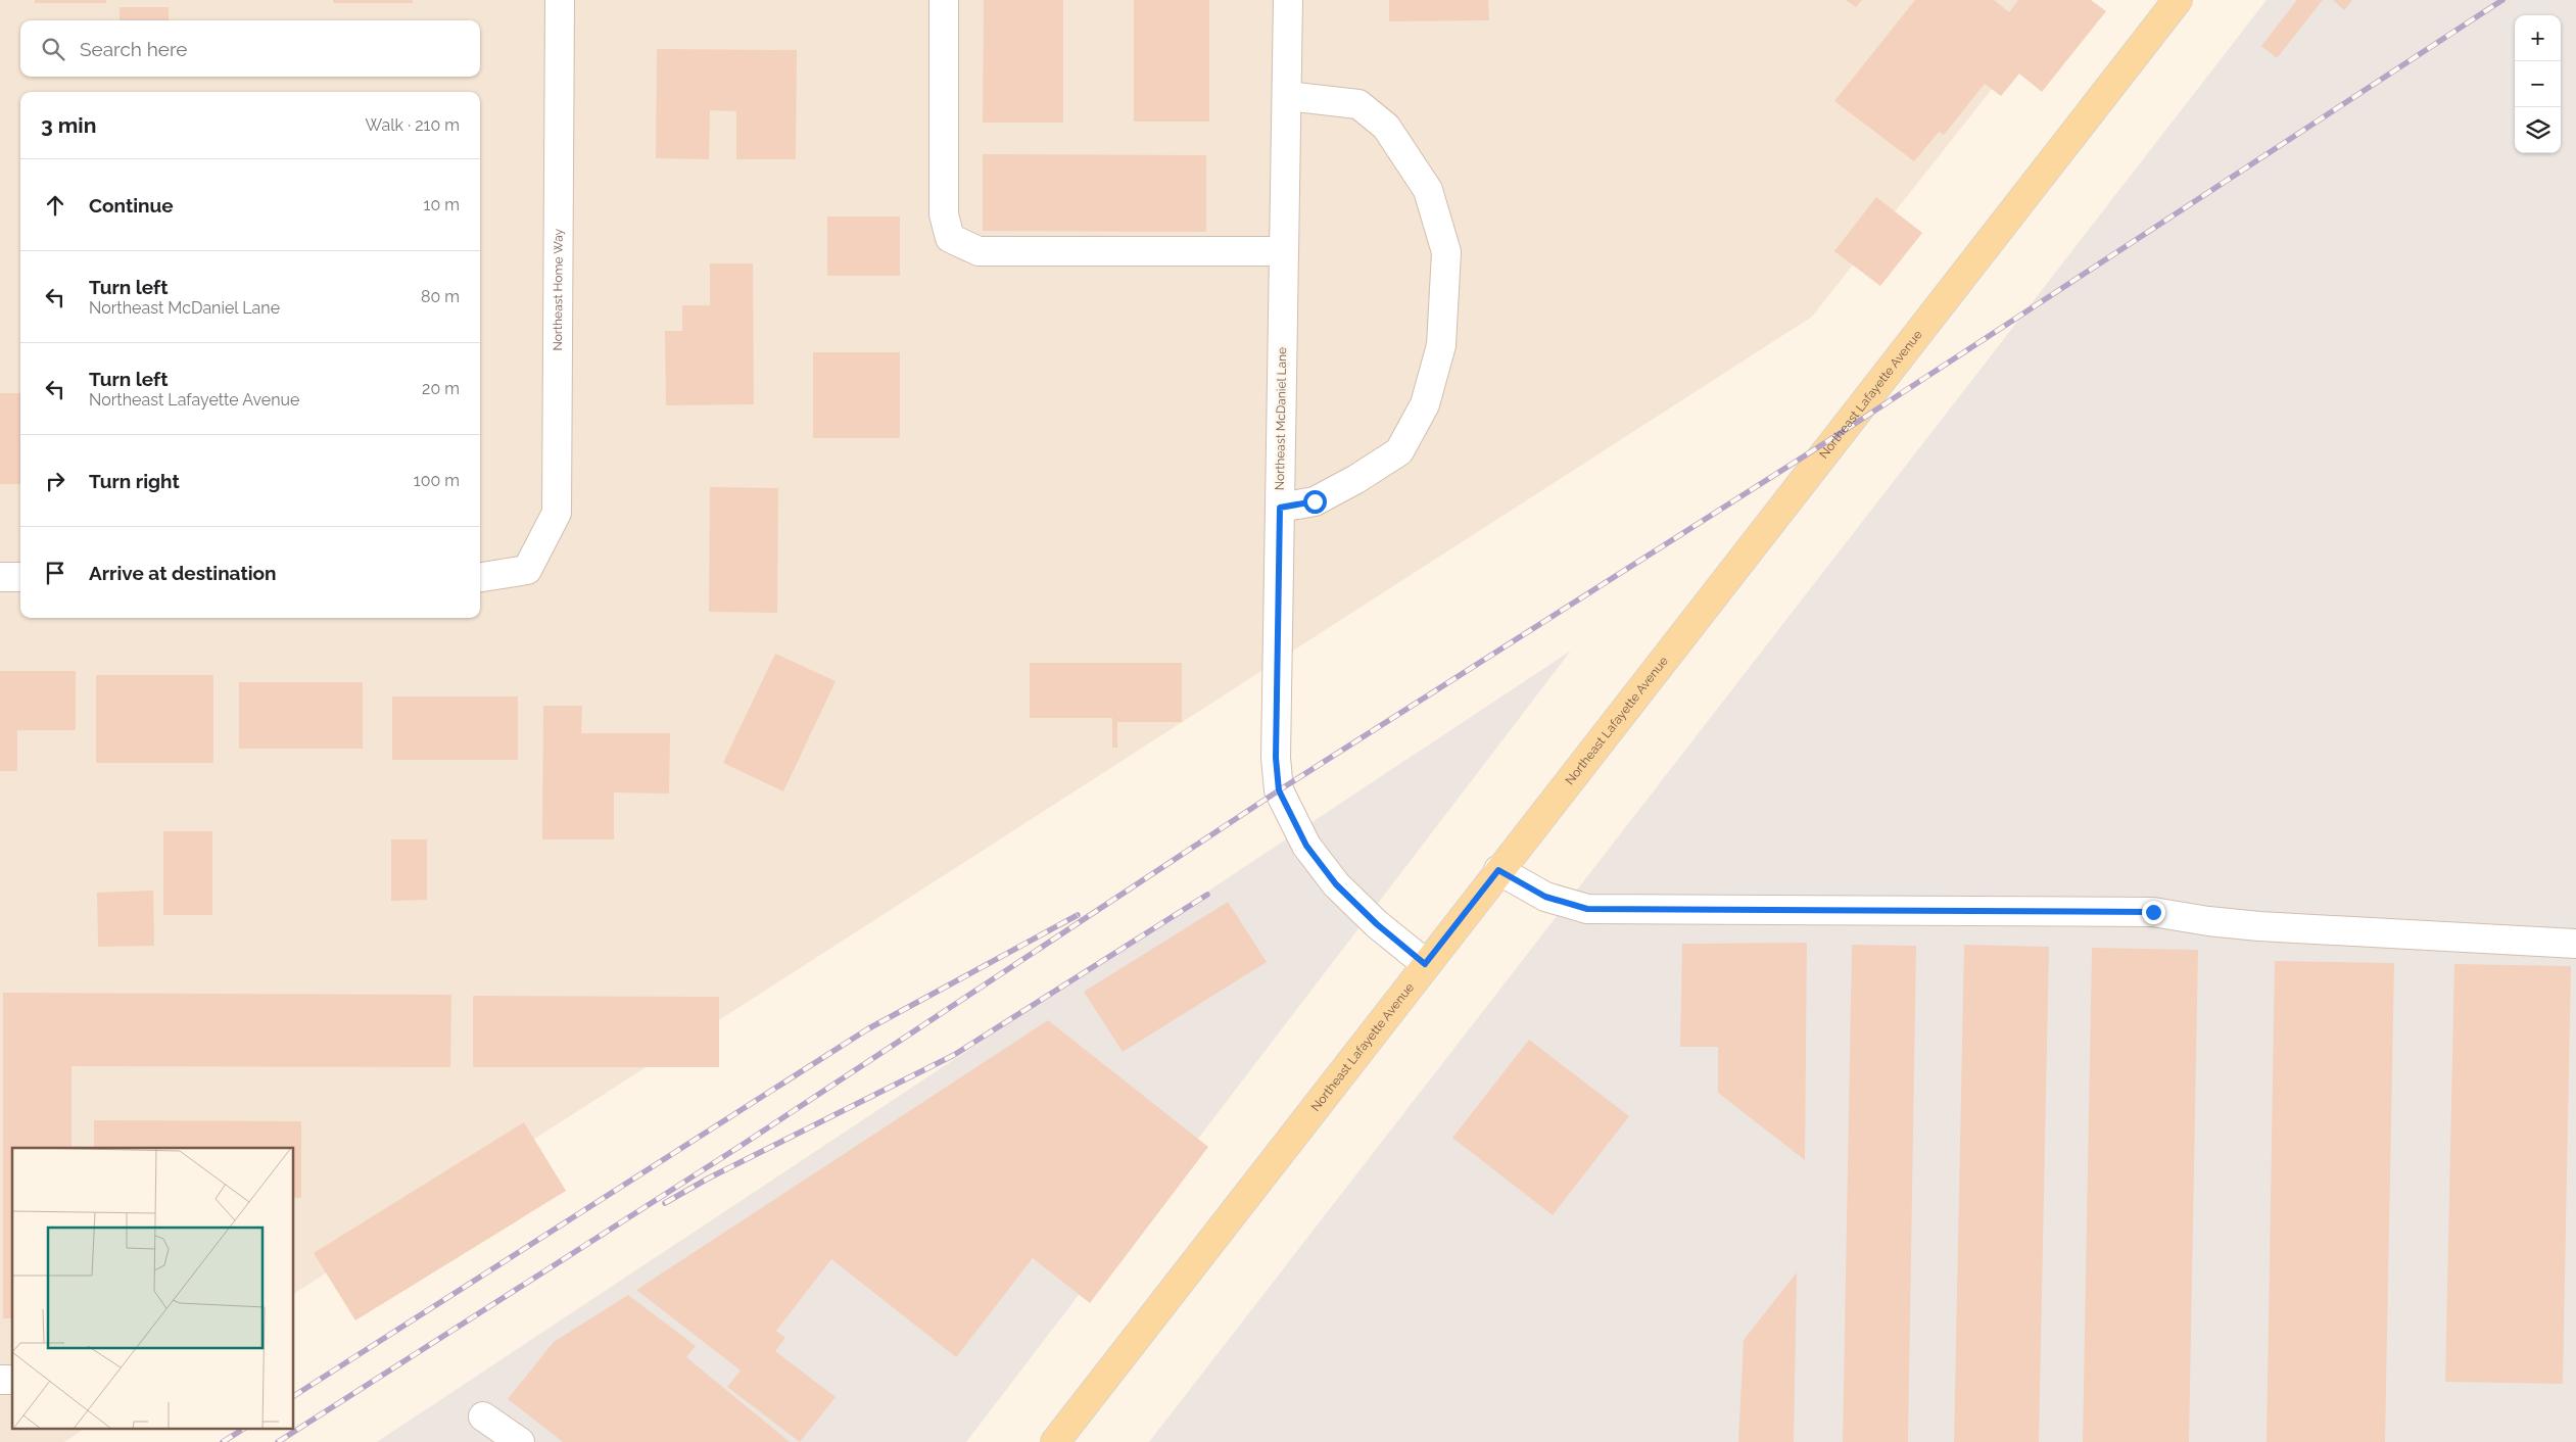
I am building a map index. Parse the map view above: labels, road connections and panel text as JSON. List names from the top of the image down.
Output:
{
  "streets": {
    "main road": ["Northeast Lafayette Avenue"],
    "street": ["Northeast Home Way", "Northeast McDaniel Lane"]
  },
  "crossings": [
    ["Northeast Lafayette Avenue", "Northeast McDaniel Lane"]
  ],
  "page": {
    "map_buttons": ["+", "−"],
    "search": "Search here",
    "heading": ["3 min", "Walk · 210 m"],
    "list": [
      ["Continue", "10 m"],
      ["Turn left", "Northeast McDaniel Lane", "80 m"],
      ["Turn left", "Northeast Lafayette Avenue", "20 m"],
      ["Turn right", "100 m"],
      "Arrive at destination"
    ]
  }
}
